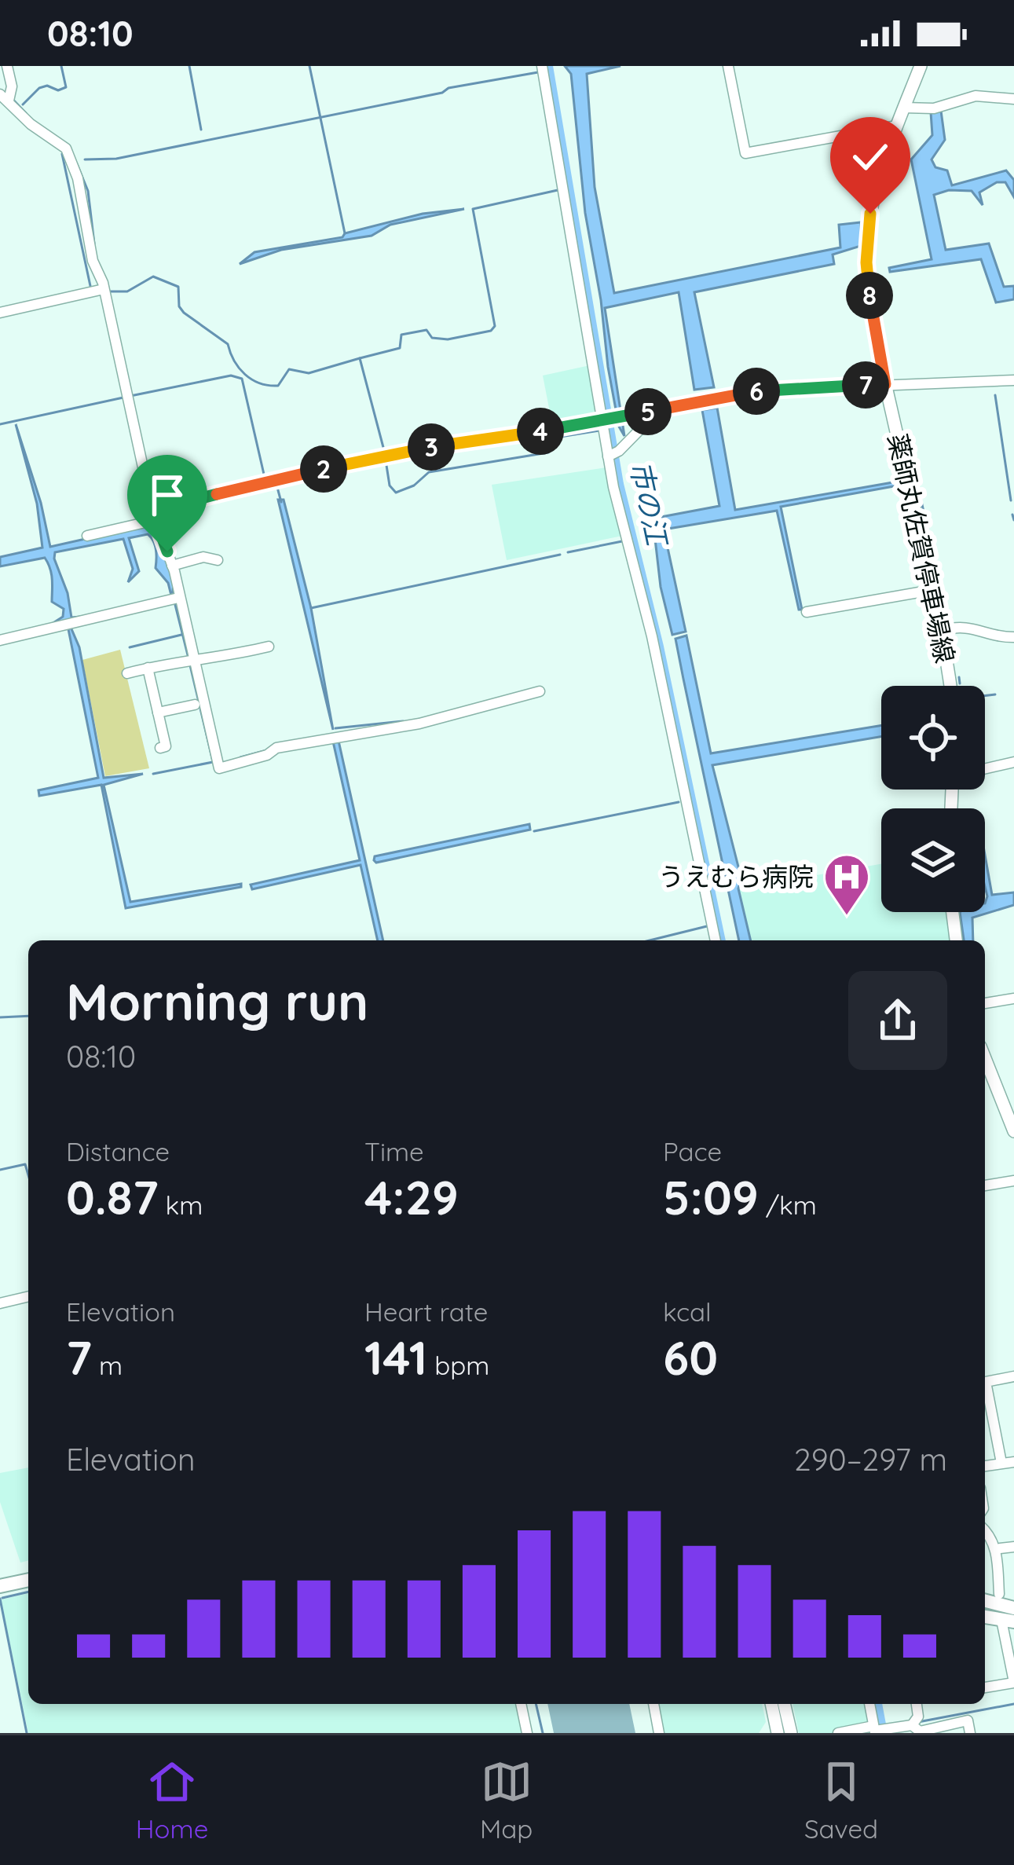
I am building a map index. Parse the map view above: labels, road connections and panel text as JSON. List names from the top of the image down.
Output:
{
  "streets": {
    "main road": ["薬師丸佐賀停車場線"]
  },
  "water": ["市の江"],
  "places": {
    "hospital": ["うえむら病院"]
  },
  "page": {
    "status": "08:10",
    "pins": [
      "8",
      "7",
      "6",
      "5",
      "4",
      "3",
      "2"
    ],
    "heading": ["Morning run", "08:10"],
    "stats": [
      ["Distance", "0.87 km"],
      ["Time", "4:29"],
      ["Pace", "5:09 /km"],
      ["Elevation", "7 m"],
      ["Heart rate", "141 bpm"],
      ["kcal", "60"]
    ],
    "chart": ["Elevation", "290–297 m"],
    "tabs": ["Home", "Map", "Saved"]
  }
}
